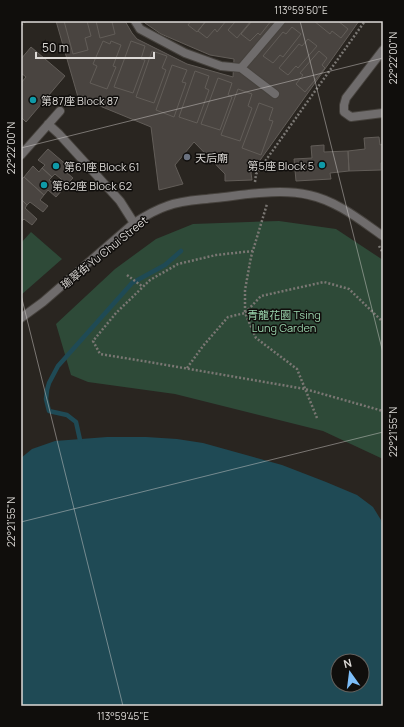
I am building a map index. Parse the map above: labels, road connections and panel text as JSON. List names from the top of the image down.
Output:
{
  "streets": {
    "street": ["瑜翠街 Yu Chui Street"]
  },
  "parks": ["青龍花園 Tsing Lung Garden"],
  "places": [
    "第87座 Block 87",
    "天后廟",
    "第5座 Block 5",
    "第61座 Block 61",
    "第62座 Block 62"
  ],
  "scale_bar": "50 m",
  "north": "top",
  "coordinates": [
    "113°59'50\"E",
    "22°22'00\"N",
    "22°21'55\"N",
    "113°59'45\"E"
  ]
}
